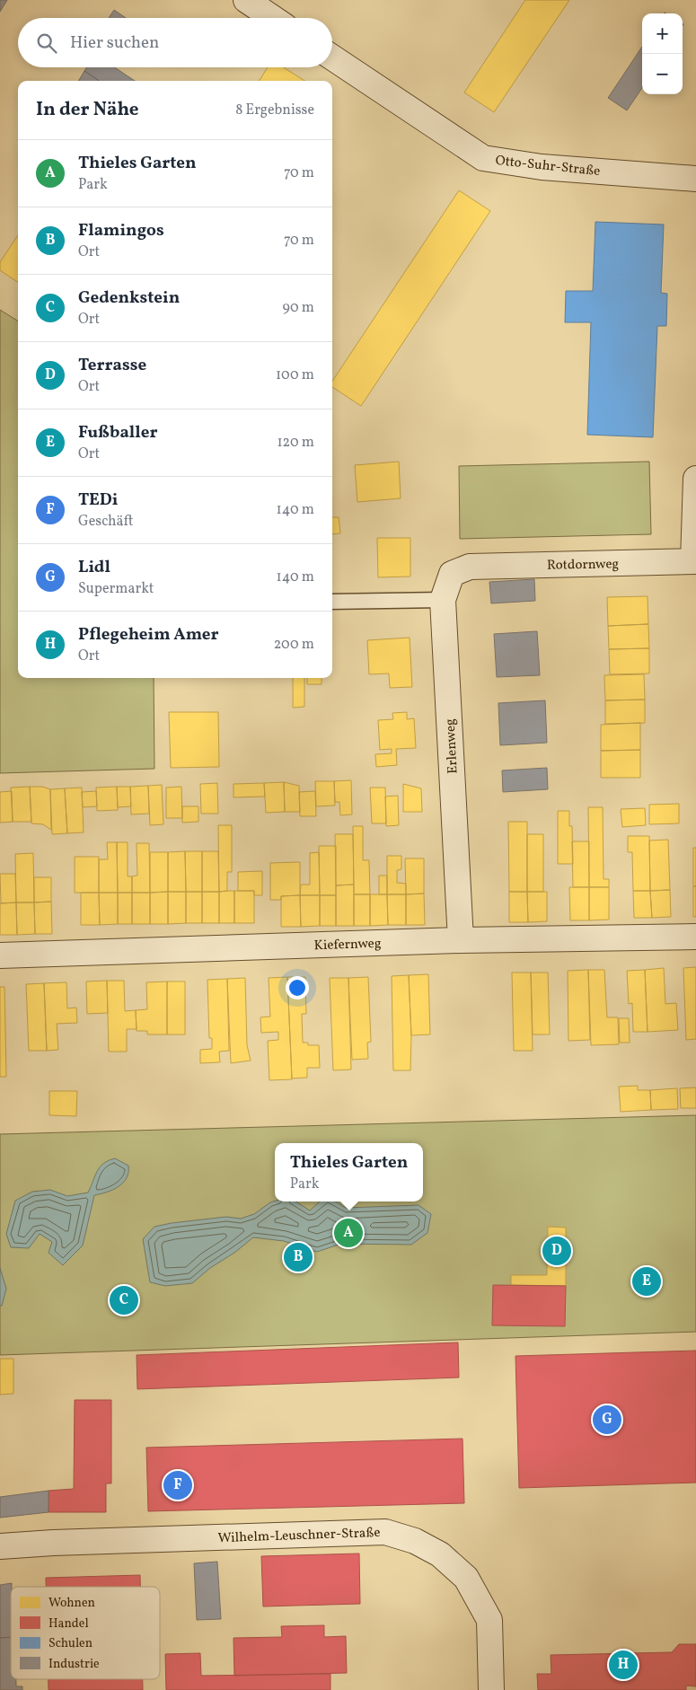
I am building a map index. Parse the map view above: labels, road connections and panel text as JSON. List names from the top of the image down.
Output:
{
  "streets": {
    "street": [
      "Otto-Suhr-Straße",
      "Rotdornweg",
      "Erlenweg",
      "Kiefernweg",
      "Wilhelm-Leuschner-Straße"
    ]
  },
  "crossings": [
    ["Rotdornweg", "Erlenweg"],
    ["Erlenweg", "Kiefernweg"]
  ],
  "legend": [
    "Wohnen",
    "Handel",
    "Schulen",
    "Industrie"
  ],
  "page": {
    "map_buttons": ["+", "−"],
    "search": "Hier suchen",
    "heading": ["In der Nähe", "8 Ergebnisse"],
    "list": [
      {
        "mark": "A",
        "name": "Thieles Garten",
        "note": "Park",
        "value": "70 m"
      },
      {
        "mark": "B",
        "name": "Flamingos",
        "note": "Ort",
        "value": "70 m"
      },
      {
        "mark": "C",
        "name": "Gedenkstein",
        "note": "Ort",
        "value": "90 m"
      },
      {
        "mark": "D",
        "name": "Terrasse",
        "note": "Ort",
        "value": "100 m"
      },
      {
        "mark": "E",
        "name": "Fußballer",
        "note": "Ort",
        "value": "120 m"
      },
      {
        "mark": "F",
        "name": "TEDi",
        "note": "Geschäft",
        "value": "140 m"
      },
      {
        "mark": "G",
        "name": "Lidl",
        "note": "Supermarkt",
        "value": "140 m"
      },
      {
        "mark": "H",
        "name": "Pflegeheim Amer",
        "note": "Ort",
        "value": "200 m"
      }
    ],
    "popup": ["Thieles Garten", "Park"],
    "pins": [
      "A",
      "D",
      "B",
      "E",
      "C",
      "G",
      "F",
      "H"
    ]
  }
}
